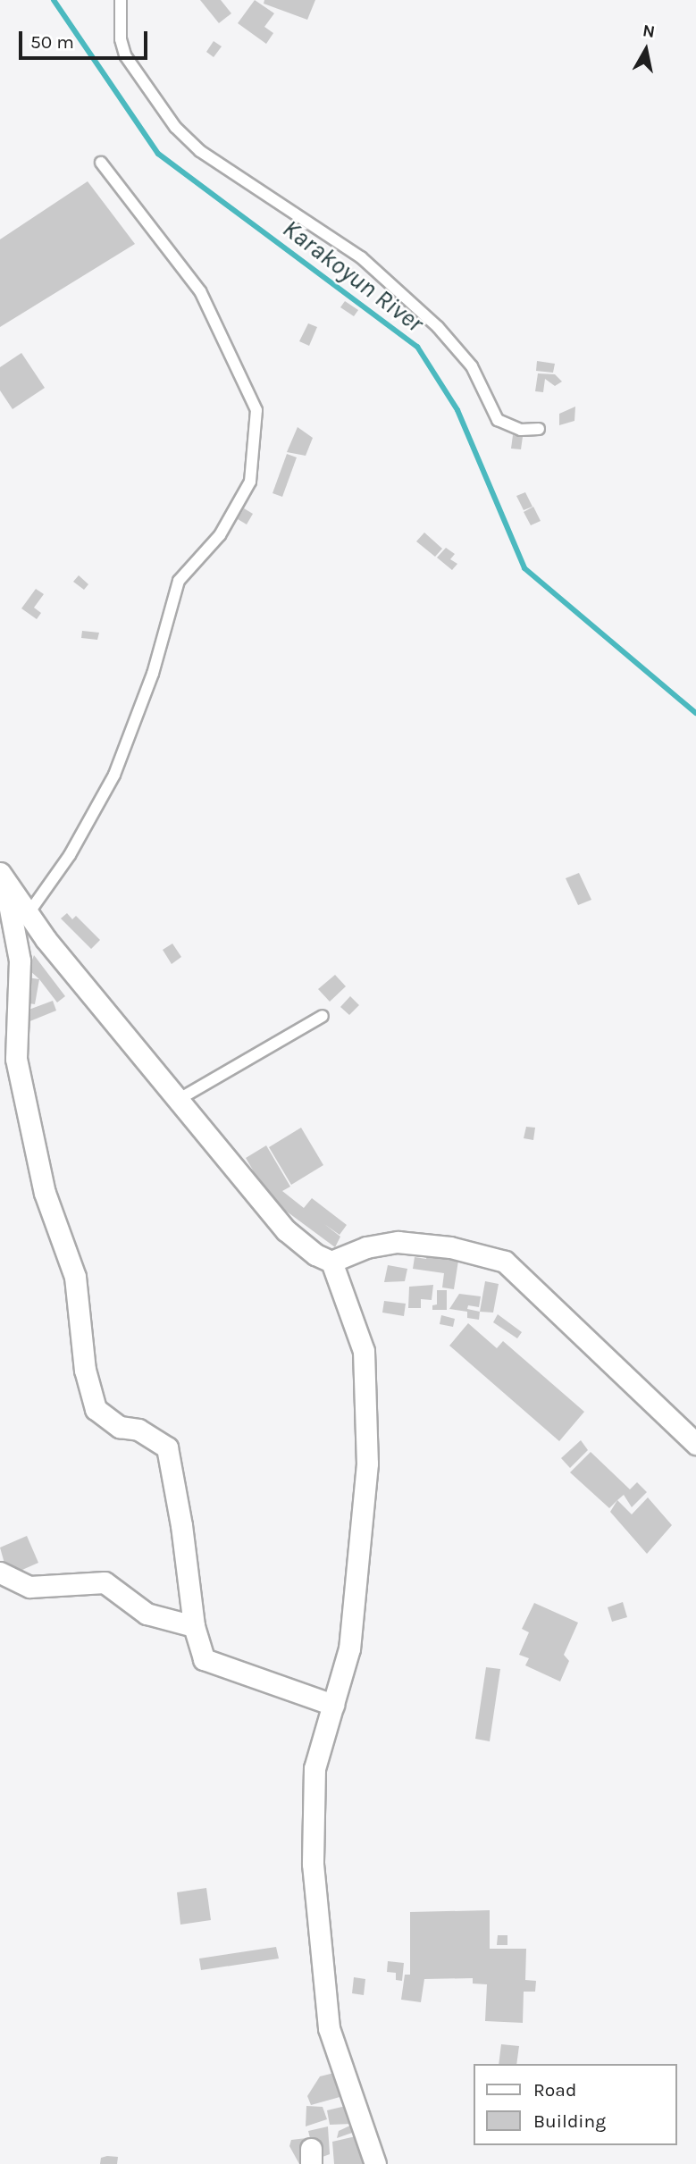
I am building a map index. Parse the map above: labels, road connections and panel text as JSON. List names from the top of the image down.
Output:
{
  "water": ["Karakoyun River"],
  "legend": ["Road", "Building"],
  "scale_bar": "50 m",
  "north": "top"
}
